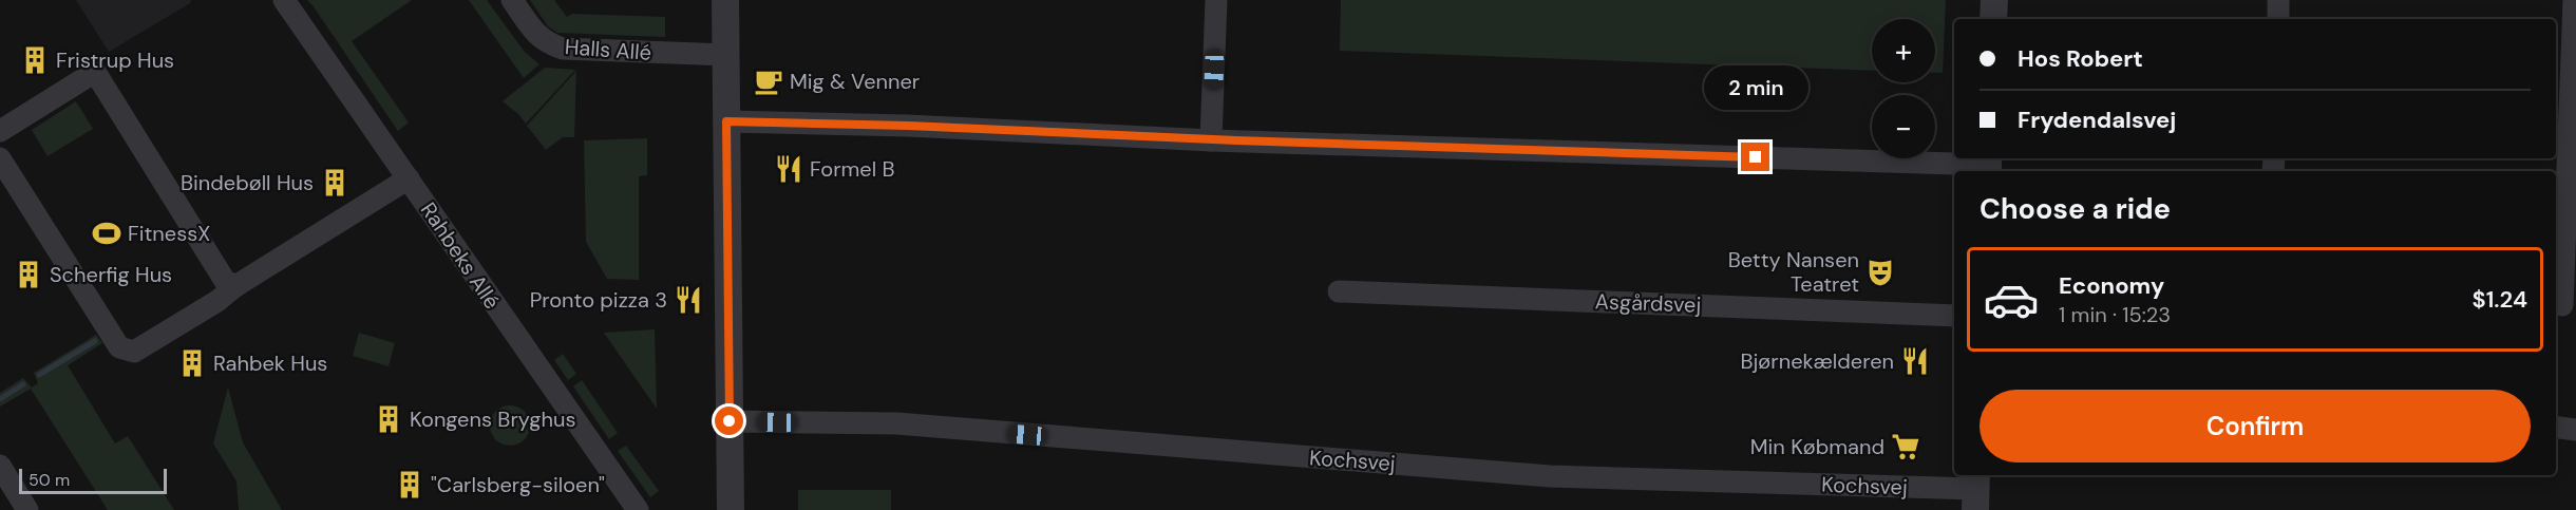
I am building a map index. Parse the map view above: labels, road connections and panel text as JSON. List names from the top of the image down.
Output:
{
  "streets": {
    "street": [
      "Halls Allé",
      "Rahbeks Allé",
      "Asgårdsvej",
      "Kochsvej"
    ]
  },
  "places": {
    "building": [
      "Fristrup Hus",
      "Bindebøll Hus",
      "Scherfig Hus",
      "Rahbek Hus",
      "Kongens Bryghus",
      "\"Carlsberg-siloen\""
    ],
    "cafe": ["Mig & Venner"],
    "restaurant": ["Formel B", "Pronto pizza 3", "Bjørnekælderen"],
    "sports": ["FitnessX"],
    "theatre": ["Betty Nansen Teatret"],
    "supermarket": ["Min Købmand"]
  },
  "scale_bar": "50 m",
  "page": {
    "map_buttons": ["+", "−"],
    "banner": ["Hos Robert", "Frydendalsvej"],
    "bubble": "2 min",
    "heading": "Choose a ride",
    "list": [
      {
        "name": "Economy",
        "note": "1 min · 15:23",
        "value": "$1.24"
      }
    ],
    "buttons": "Confirm",
    "scale": "50 m"
  }
}
